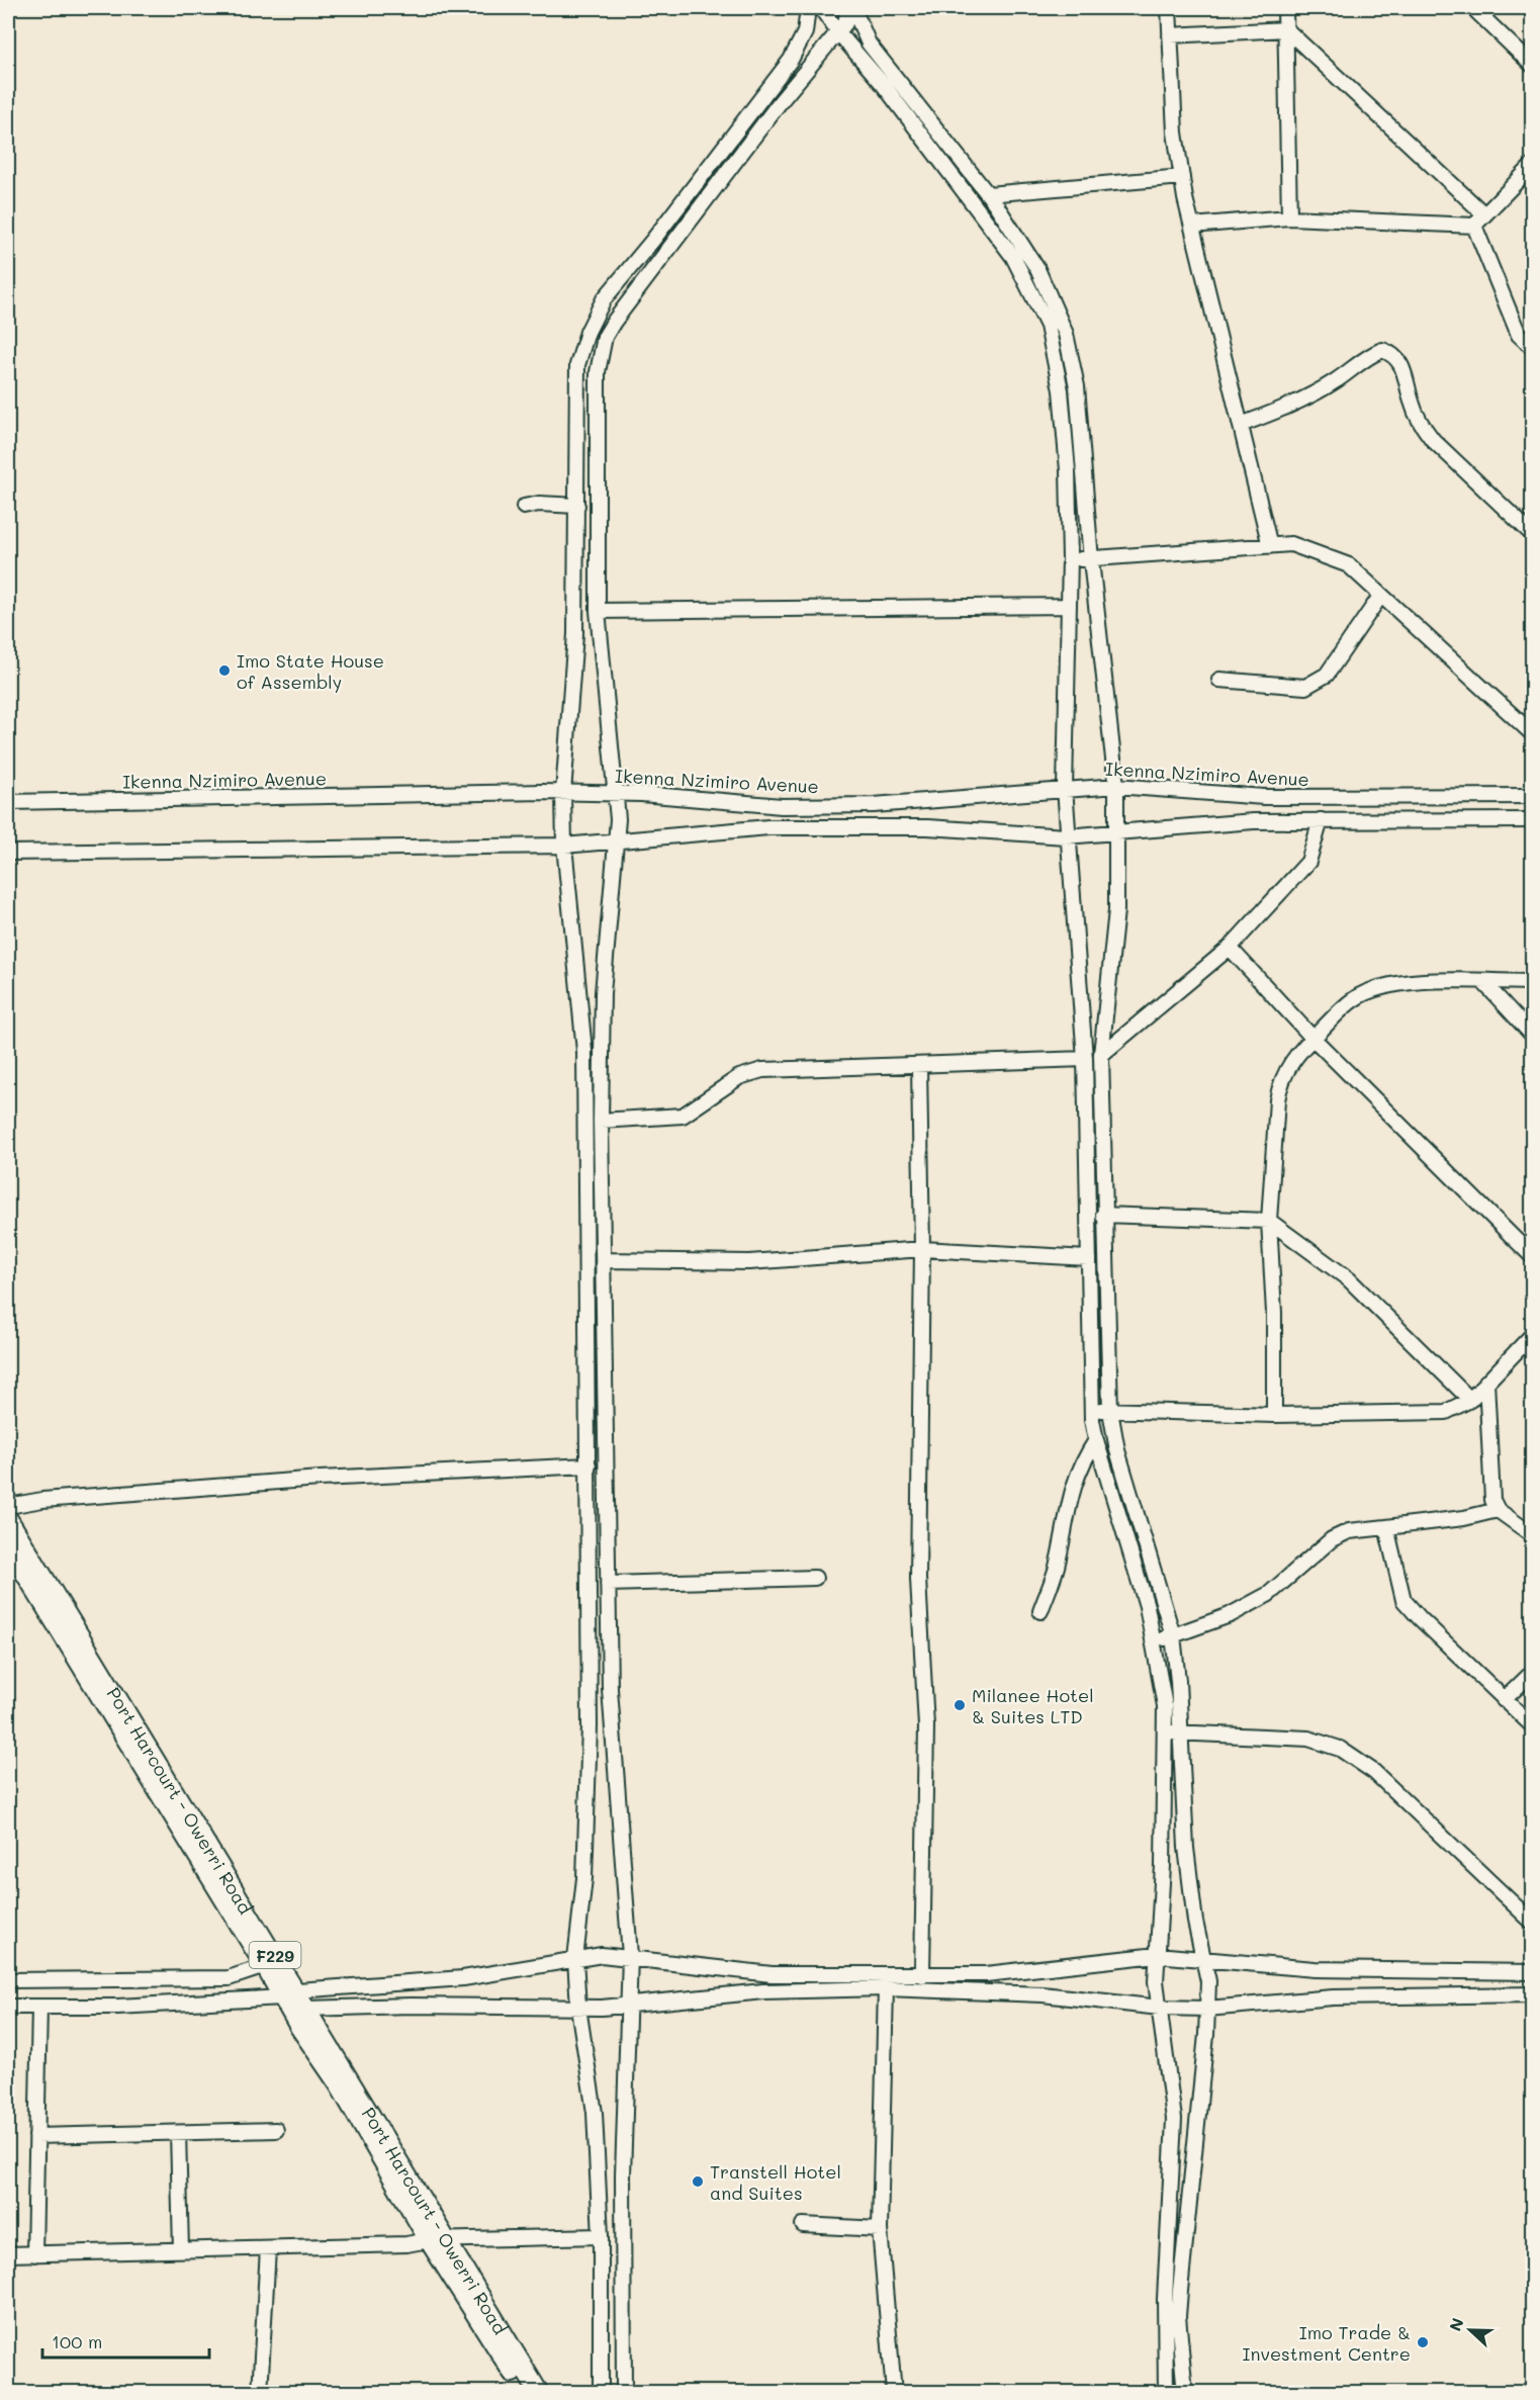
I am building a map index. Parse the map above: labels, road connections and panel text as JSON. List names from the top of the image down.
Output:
{
  "streets": {
    "main road": ["Port Harcourt - Owerri Road", "F229"],
    "street": ["Ikenna Nzimiro Avenue"]
  },
  "places": [
    "Imo State House of Assembly",
    "Milanee Hotel & Suites LTD",
    "Transtell Hotel and Suites",
    "Imo Trade & Investment Centre"
  ],
  "scale_bar": "100 m",
  "north": "left"
}
